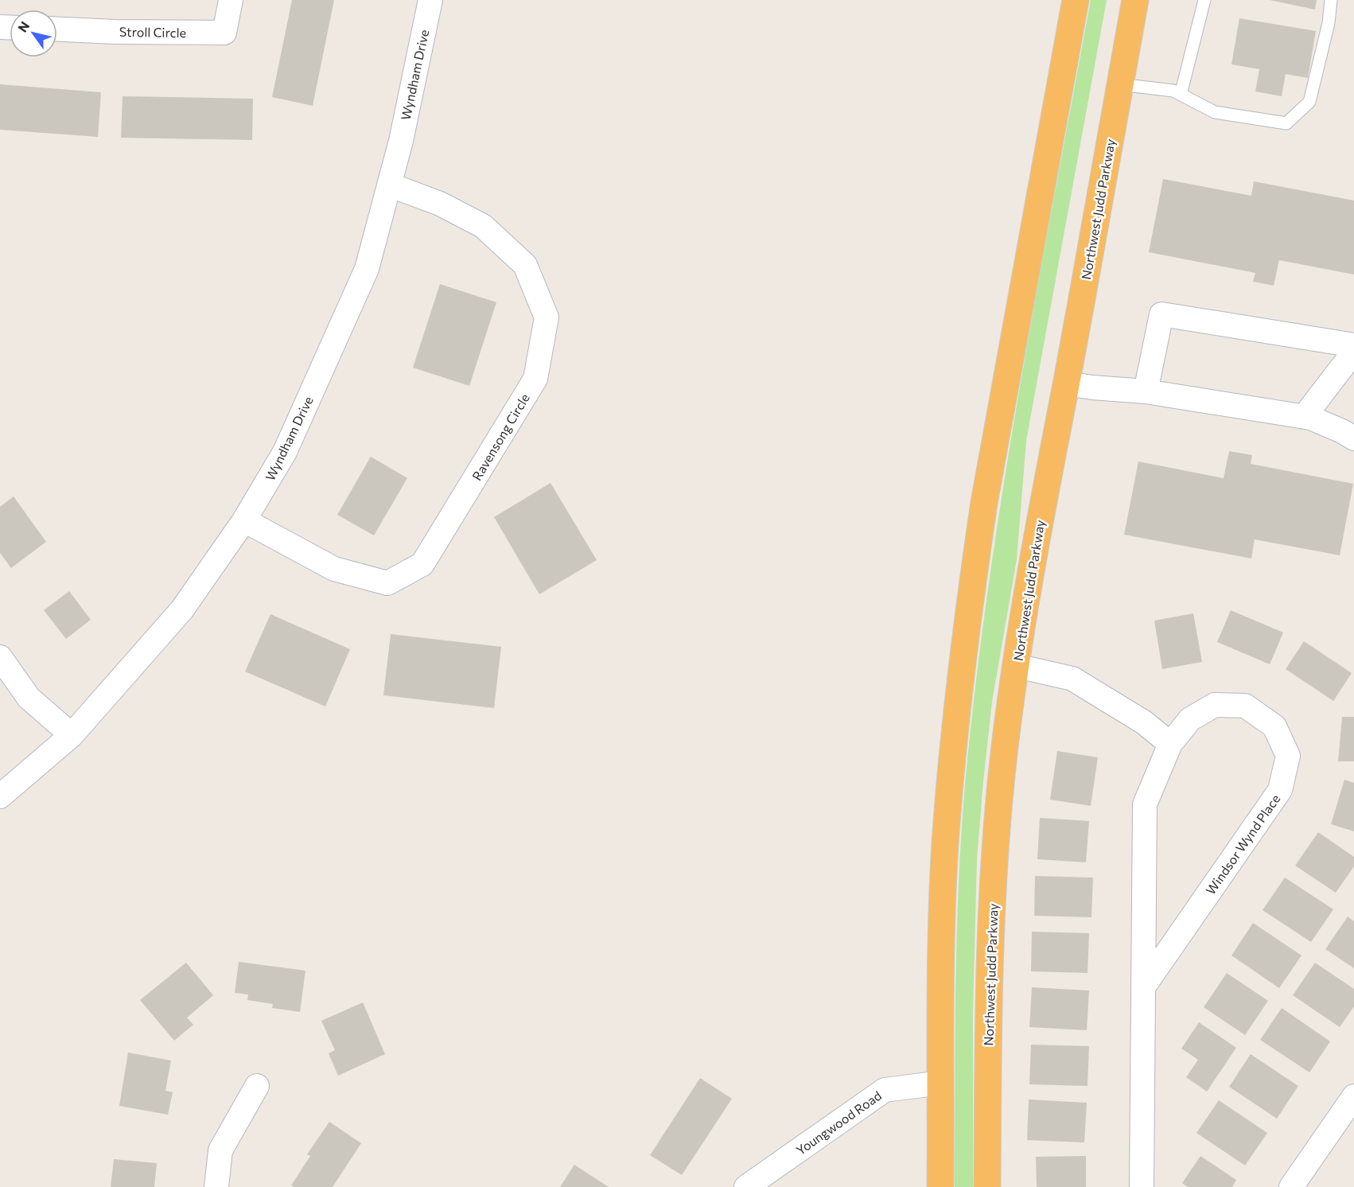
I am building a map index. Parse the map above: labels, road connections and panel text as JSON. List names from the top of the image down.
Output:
{
  "streets": {
    "highway": ["Northwest Judd Parkway"],
    "street": [
      "Stroll Circle",
      "Wyndham Drive",
      "Ravensong Circle",
      "Windsor Wynd Place",
      "Youngwood Road"
    ]
  },
  "crossings": [
    ["Wyndham Drive", "Ravensong Circle"]
  ],
  "north": "top left"
}
